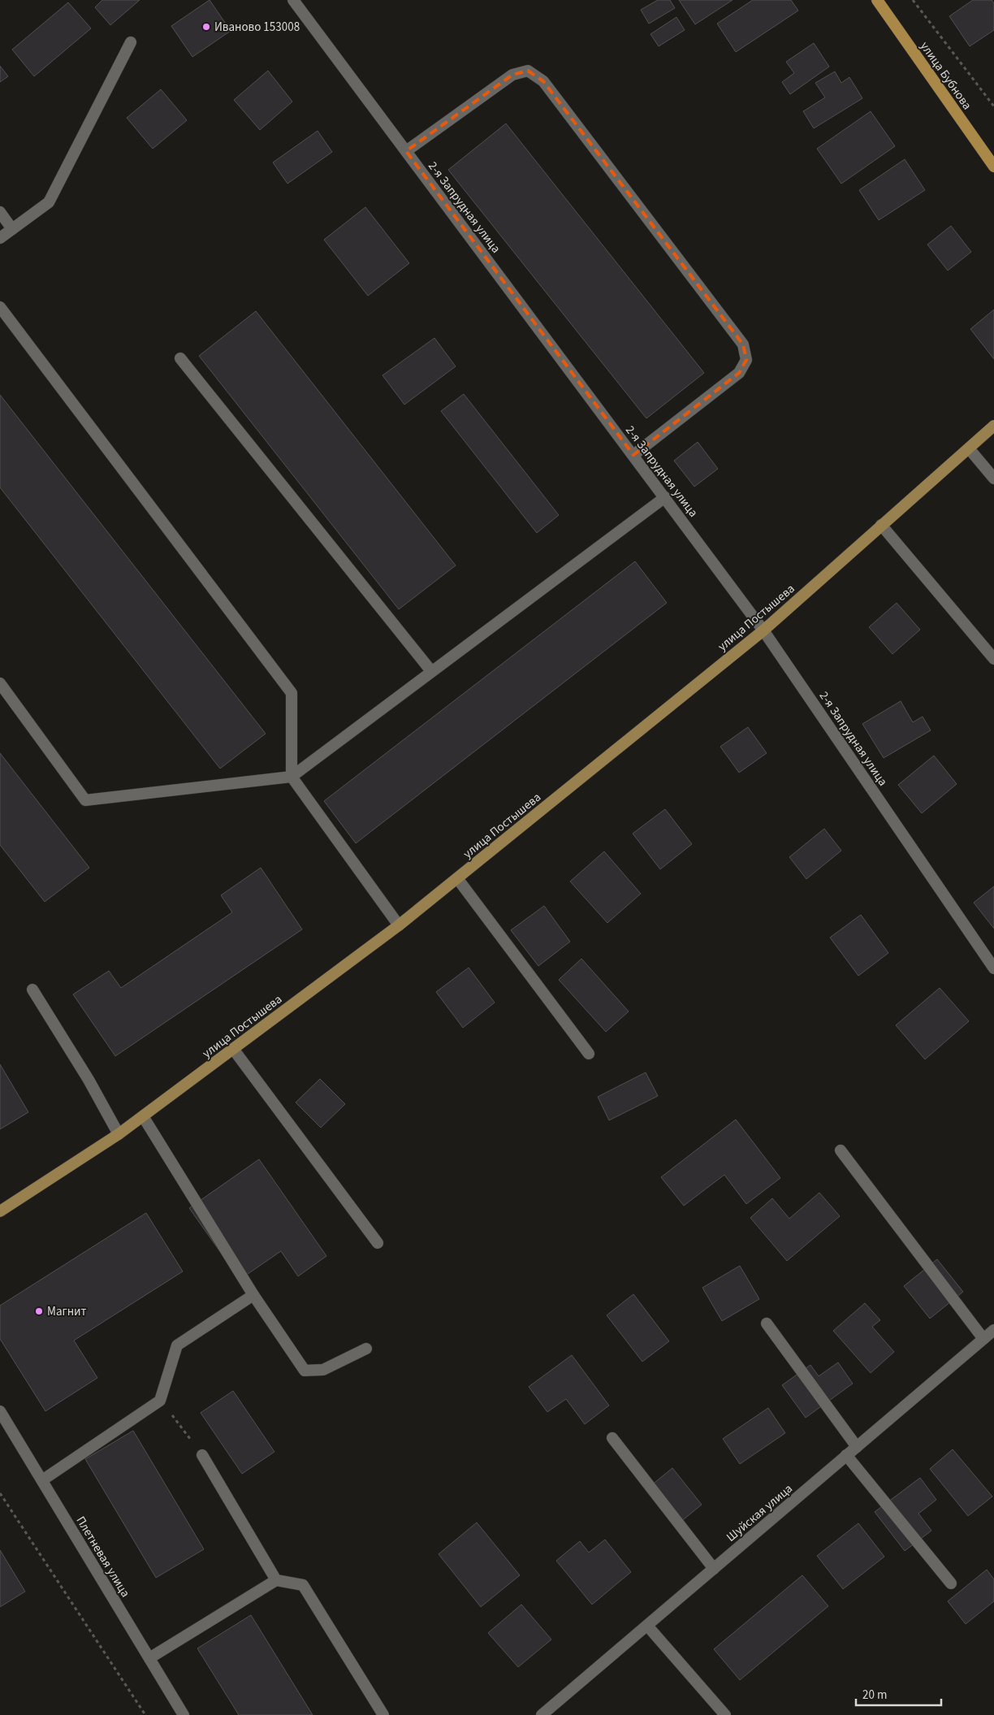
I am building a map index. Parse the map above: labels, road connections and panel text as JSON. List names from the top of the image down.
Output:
{
  "streets": {
    "highway": ["улица Бубнова"],
    "main road": ["улица Постышева"],
    "street": ["2-я Запрудная улица", "Шуйская улица", "Плетневая улица"]
  },
  "crossings": [
    ["2-я Запрудная улица", "улица Постышева"]
  ],
  "places": ["Иваново 153008", "Магнит"],
  "scale_bar": "20 m"
}
